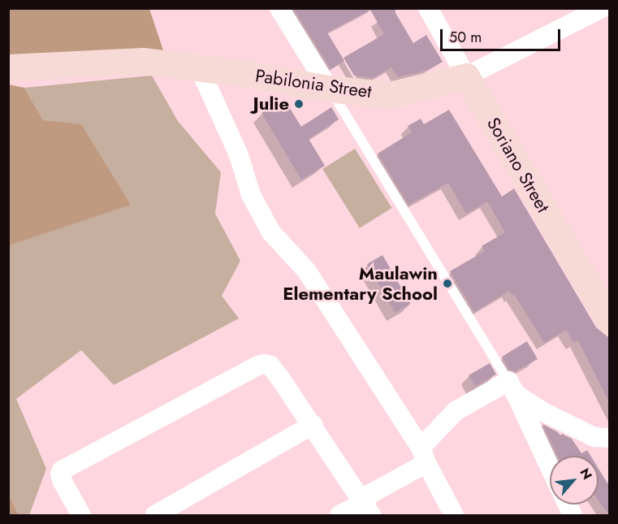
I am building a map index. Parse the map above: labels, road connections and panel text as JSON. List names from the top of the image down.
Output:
{
  "streets": {
    "street": ["Pabilonia Street", "Soriano Street"]
  },
  "crossings": [
    ["Pabilonia Street", "Soriano Street"]
  ],
  "places": ["Julie", "Maulawin Elementary School"],
  "scale_bar": "50 m",
  "north": "top right"
}
